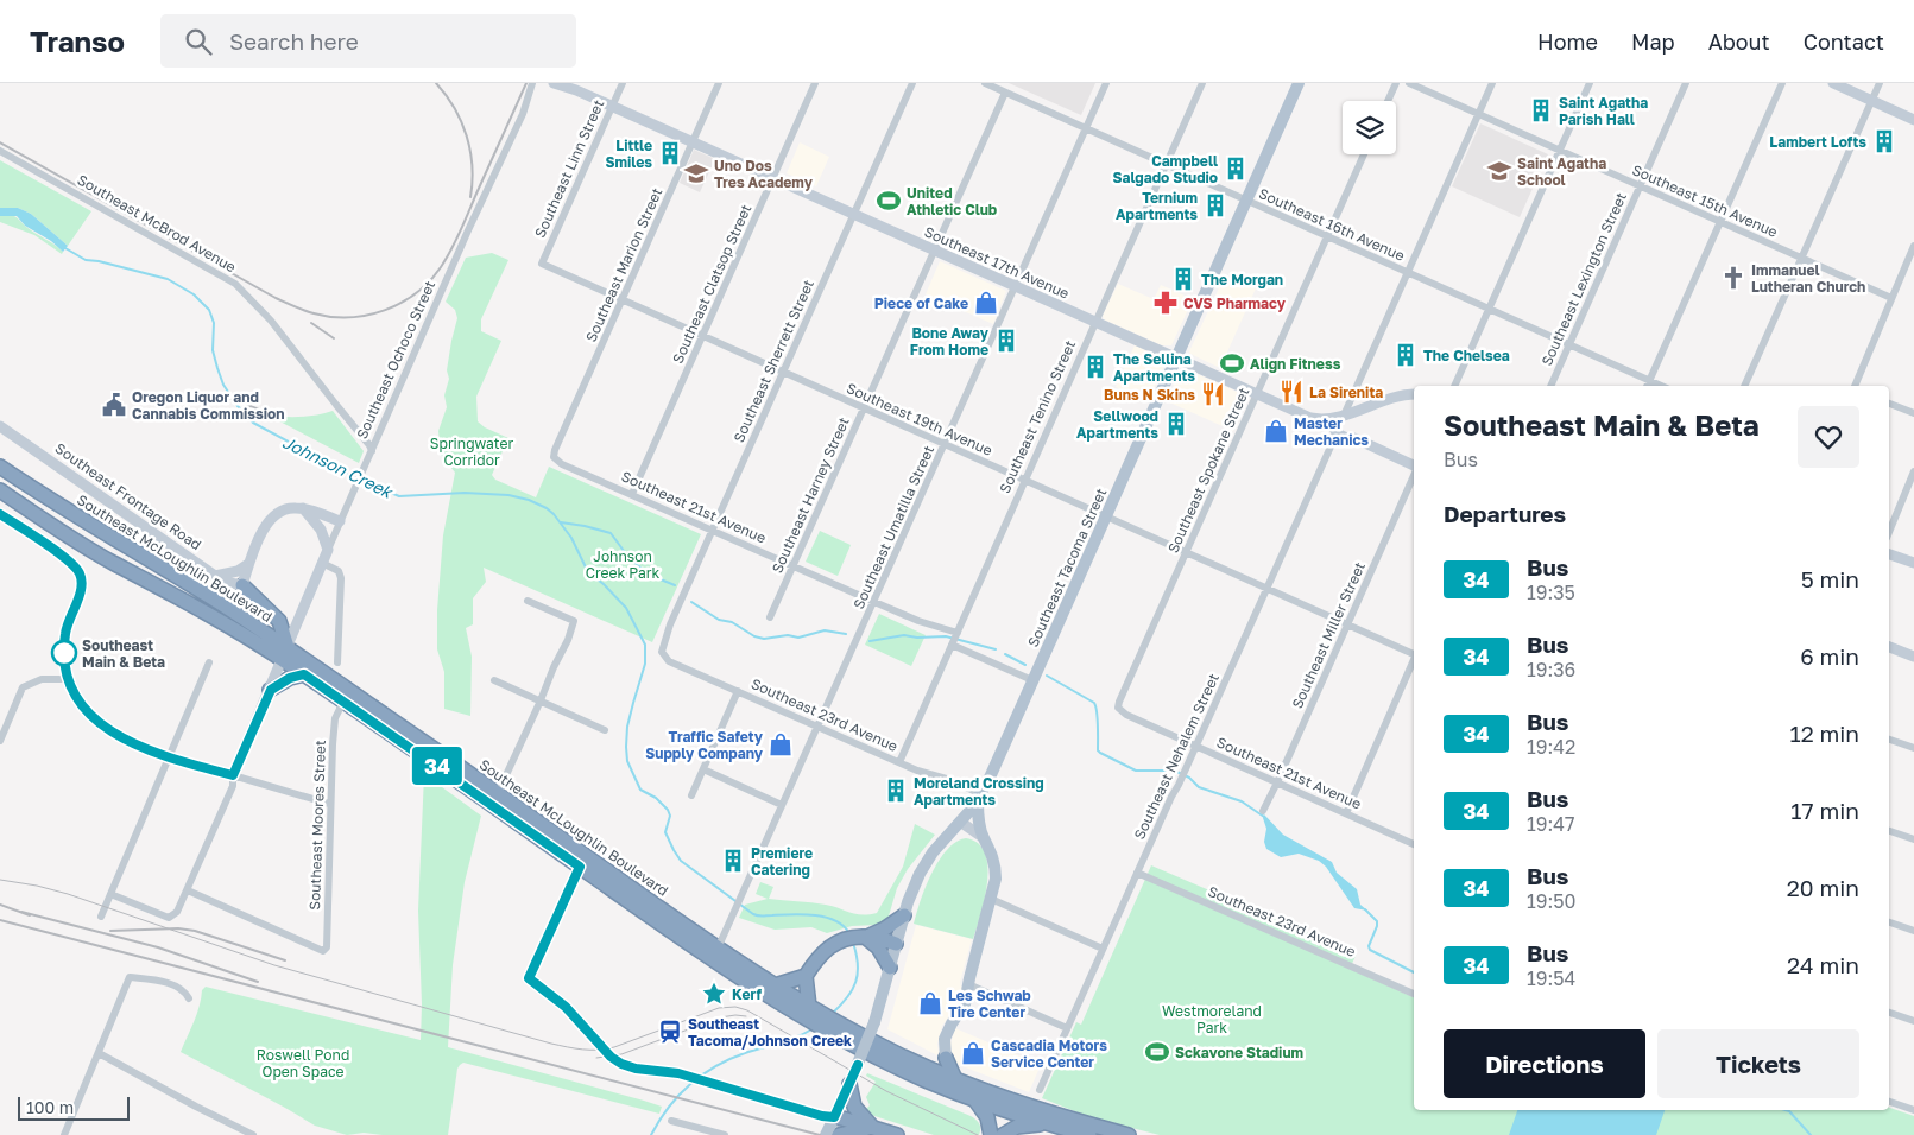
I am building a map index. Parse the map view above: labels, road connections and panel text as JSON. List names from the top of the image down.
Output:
{
  "streets": {
    "highway": ["Southeast McLoughlin Boulevard"],
    "main road": ["Southeast Tacoma Street"],
    "street": [
      "Southeast Linn Street",
      "Southeast 15th Avenue",
      "Southeast McBrod Avenue",
      "Southeast 16th Avenue",
      "Southeast 17th Avenue",
      "Southeast Marion Street",
      "Southeast Lexington Street",
      "Southeast Clatsop Street",
      "Southeast Ochoco Street",
      "Southeast Sherrett Street",
      "Southeast Tenino Street",
      "Southeast 19th Avenue",
      "Southeast Spokane Street",
      "Southeast Harney Street",
      "Southeast Frontage Road",
      "Southeast 21st Avenue",
      "Southeast Umatilla Street",
      "Southeast Miller Street",
      "Southeast 23rd Avenue",
      "Southeast Nehalem Street",
      "Southeast Moores Street"
    ]
  },
  "crossings": [
    ["Southeast Linn Street", "Southeast 17th Avenue"],
    ["Southeast Linn Street", "Southeast 19th Avenue"],
    ["Southeast 15th Avenue", "Southeast Lexington Street"],
    ["Southeast McBrod Avenue", "Southeast Ochoco Street"],
    ["Southeast 16th Avenue", "Southeast Lexington Street"],
    ["Southeast 16th Avenue", "Southeast Tenino Street"],
    ["Southeast 16th Avenue", "Southeast Spokane Street"],
    ["Southeast 16th Avenue", "Southeast Harney Street"],
    ["Southeast 16th Avenue", "Southeast Umatilla Street"],
    ["Southeast 16th Avenue", "Southeast Tacoma Street"],
    ["Southeast 17th Avenue", "Southeast Marion Street"],
    ["Southeast 17th Avenue", "Southeast Clatsop Street"],
    ["Southeast 17th Avenue", "Southeast Sherrett Street"],
    ["Southeast 17th Avenue", "Southeast Tenino Street"],
    ["Southeast 17th Avenue", "Southeast Spokane Street"],
    ["Southeast 17th Avenue", "Southeast Harney Street"],
    ["Southeast 17th Avenue", "Southeast Umatilla Street"],
    ["Southeast 17th Avenue", "Southeast Tacoma Street"],
    ["Southeast Marion Street", "Southeast 19th Avenue"],
    ["Southeast Marion Street", "Southeast 21st Avenue"],
    ["Southeast Clatsop Street", "Southeast 19th Avenue"],
    ["Southeast Clatsop Street", "Southeast 21st Avenue"],
    ["Southeast Ochoco Street", "Southeast McLoughlin Boulevard"],
    ["Southeast Ochoco Street", "Southeast Moores Street"],
    ["Southeast Sherrett Street", "Southeast 19th Avenue"],
    ["Southeast Sherrett Street", "Southeast 21st Avenue"],
    ["Southeast Sherrett Street", "Southeast 23rd Avenue"],
    ["Southeast Tenino Street", "Southeast 19th Avenue"],
    ["Southeast Tenino Street", "Southeast 21st Avenue"],
    ["Southeast Tenino Street", "Southeast 23rd Avenue"],
    ["Southeast 19th Avenue", "Southeast Spokane Street"],
    ["Southeast 19th Avenue", "Southeast Harney Street"],
    ["Southeast 19th Avenue", "Southeast Umatilla Street"],
    ["Southeast 19th Avenue", "Southeast Tacoma Street"],
    ["Southeast 19th Avenue", "Southeast Miller Street"],
    ["Southeast 19th Avenue", "Southeast Nehalem Street"],
    ["Southeast Spokane Street", "Southeast 21st Avenue"],
    ["Southeast Harney Street", "Southeast 21st Avenue"],
    ["Southeast 21st Avenue", "Southeast Umatilla Street"],
    ["Southeast 21st Avenue", "Southeast Tacoma Street"],
    ["Southeast 21st Avenue", "Southeast Miller Street"],
    ["Southeast 21st Avenue", "Southeast Nehalem Street"],
    ["Southeast Umatilla Street", "Southeast McLoughlin Boulevard"],
    ["Southeast Umatilla Street", "Southeast 23rd Avenue"],
    ["Southeast McLoughlin Boulevard", "Southeast Moores Street"],
    ["Southeast Tacoma Street", "Southeast 23rd Avenue"],
    ["Southeast 23rd Avenue", "Southeast Nehalem Street"]
  ],
  "water": ["Johnson Creek"],
  "parks": [
    "Springwater Corridor",
    "Johnson Creek Park",
    "Westmoreland Park",
    "Roswell Pond Open Space"
  ],
  "places": {
    "building": [
      "Saint Agatha Parish Hall",
      "Lambert Lofts",
      "Little Smiles",
      "Campbell Salgado Studio",
      "Ternium Apartments",
      "The Morgan",
      "Bone Away From Home",
      "The Chelsea",
      "The Sellina Apartments",
      "Sellwood Apartments",
      "Moreland Crossing Apartments",
      "Premiere Catering"
    ],
    "school or university": ["Saint Agatha School", "Uno Dos Tres Academy"],
    "sports": ["United Athletic Club", "Align Fitness", "Sckavone Stadium"],
    "church": ["Immanuel Lutheran Church"],
    "shop": [
      "Piece of Cake",
      "Master Mechanics",
      "Traffic Safety Supply Company",
      "Les Schwab Tire Center",
      "Cascadia Motors Service Center"
    ],
    "pharmacy": ["CVS Pharmacy"],
    "restaurant": ["La Sirenita", "Buns N Skins"],
    "public building": ["Oregon Liquor and Cannabis Commission"],
    "other": ["Southeast Main & Beta"],
    "place": ["Kerf"],
    "station": ["Southeast Tacoma/Johnson Creek"]
  },
  "lines": ["bus line 34"],
  "scale_bar": "100 m",
  "page": {
    "header": "Transo",
    "search": "Search here",
    "nav": [
      "Home",
      "Map",
      "About",
      "Contact"
    ],
    "on_map": "34",
    "heading": [
      ["Southeast Main & Beta", "Bus"],
      "Departures"
    ],
    "list": [
      {
        "mark": "34",
        "name": "Bus",
        "note": "19:35",
        "value": "5 min"
      },
      {
        "mark": "34",
        "name": "Bus",
        "note": "19:36",
        "value": "6 min"
      },
      {
        "mark": "34",
        "name": "Bus",
        "note": "19:42",
        "value": "12 min"
      },
      {
        "mark": "34",
        "name": "Bus",
        "note": "19:47",
        "value": "17 min"
      },
      {
        "mark": "34",
        "name": "Bus",
        "note": "19:50",
        "value": "20 min"
      },
      {
        "mark": "34",
        "name": "Bus",
        "note": "19:54",
        "value": "24 min"
      }
    ],
    "buttons": ["Directions", "Tickets"],
    "scale": "100 m"
  }
}
